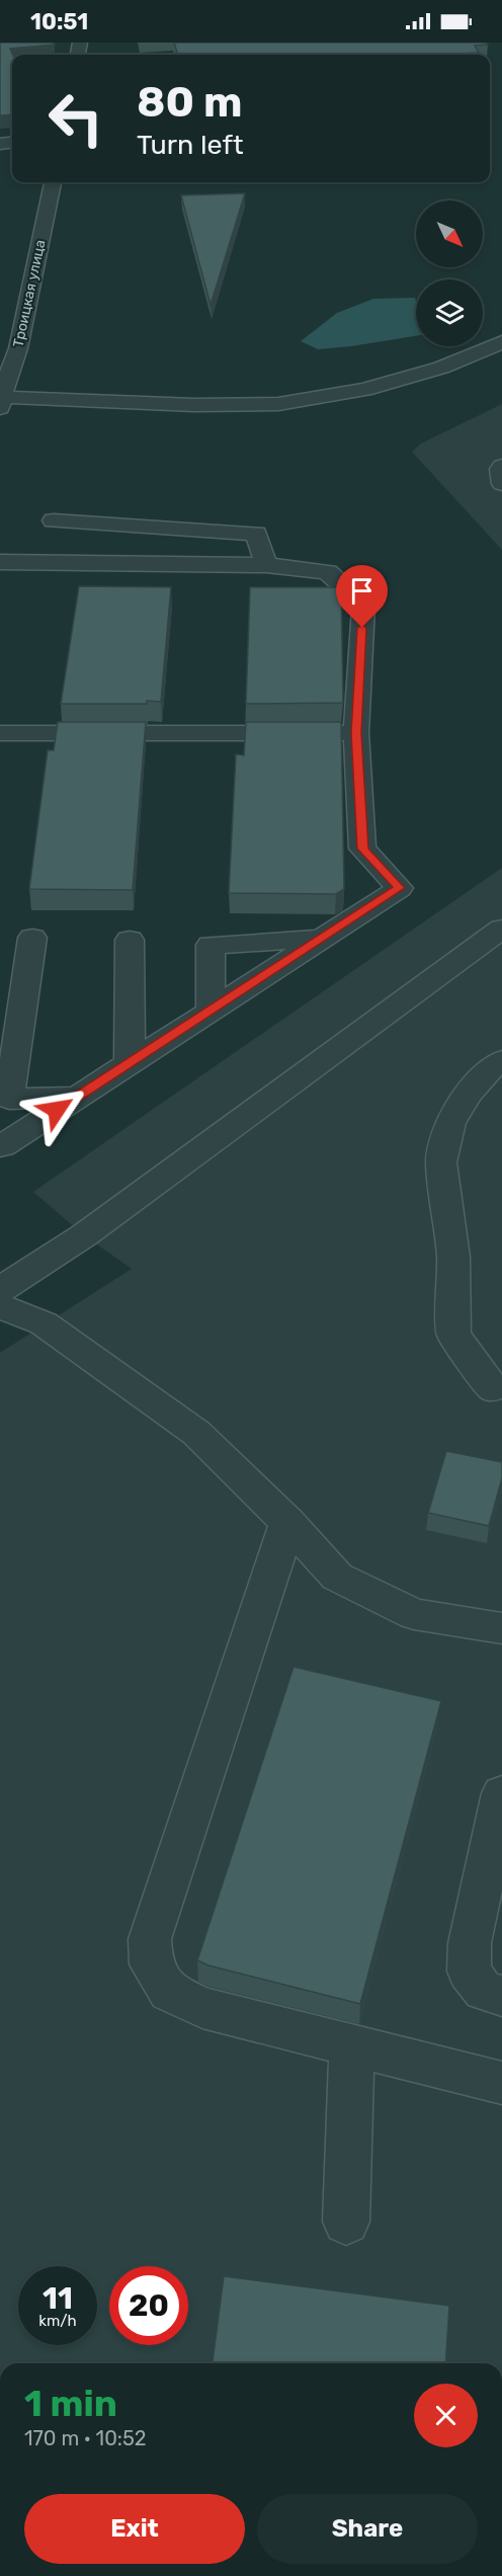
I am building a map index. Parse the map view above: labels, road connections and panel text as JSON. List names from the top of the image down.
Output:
{
  "streets": {
    "street": ["Троицкая улица"]
  },
  "north": "bottom right",
  "page": {
    "status": "10:51",
    "turn": ["80 m", "Turn left"],
    "speed": "11 km/h",
    "limit": "20",
    "heading": ["1 min", "170 m · 10:52"],
    "buttons": ["Exit", "Share"]
  }
}
